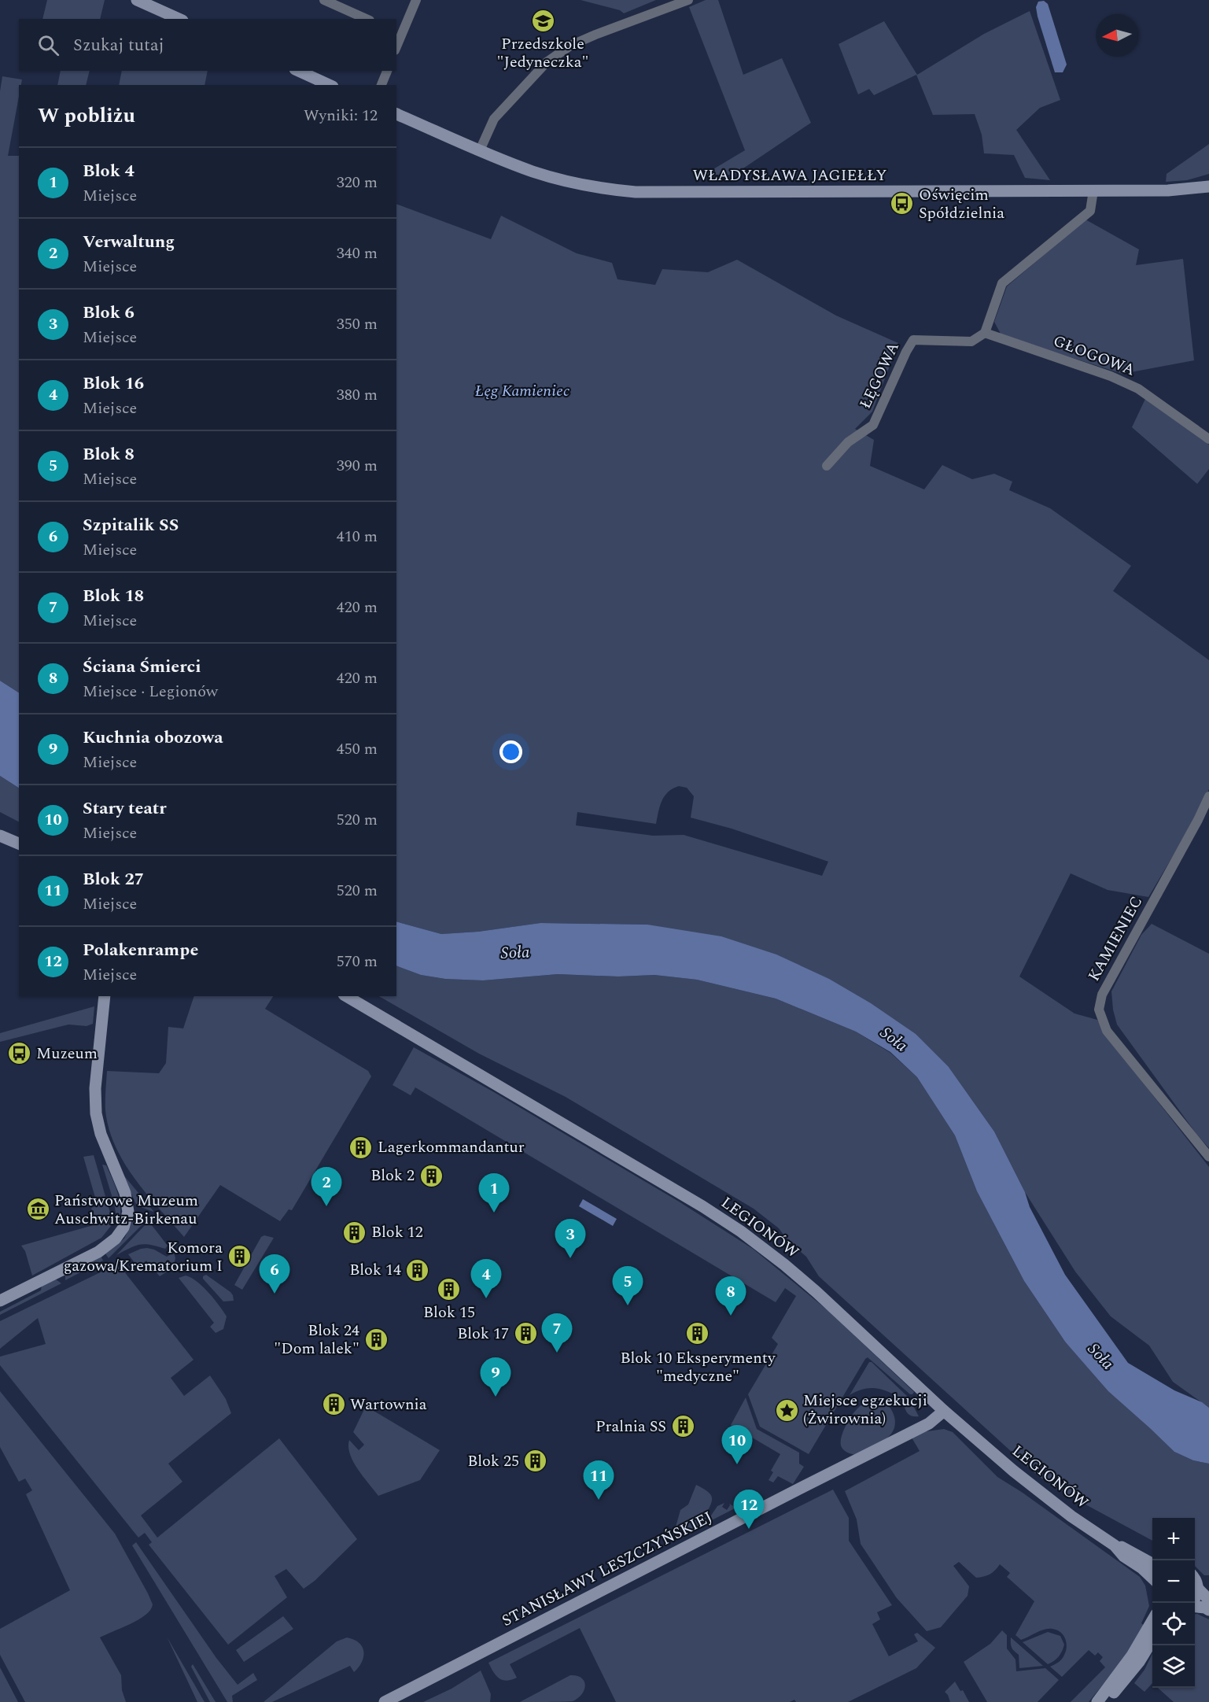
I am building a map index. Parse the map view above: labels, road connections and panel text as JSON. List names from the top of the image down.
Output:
{
  "streets": {
    "street": [
      "WŁADYSŁAWA JAGIEŁŁY",
      "GŁOGOWA",
      "ŁĘGOWA",
      "KAMIENIEC",
      "LEGIONÓW",
      "STANISŁAWY LESZCZYŃSKIEJ"
    ]
  },
  "crossings": [
    ["GŁOGOWA", "ŁĘGOWA"],
    ["LEGIONÓW", "STANISŁAWY LESZCZYŃSKIEJ"]
  ],
  "water": ["Soła"],
  "parks": ["Łęg Kamieniec"],
  "places": {
    "school or university": ["Przedszkole \"Jedyneczka\""],
    "bus stop": ["Oświęcim Spółdzielnia", "Muzeum"],
    "building": [
      "Lagerkommandantur",
      "Blok 2",
      "Blok 12",
      "Komora gazowa/Krematorium I",
      "Blok 14",
      "Blok 15",
      "Blok 17",
      "Blok 10 Eksperymenty \"medyczne\"",
      "Blok 24 \"Dom lalek\"",
      "Wartownia",
      "Pralnia SS",
      "Blok 25"
    ],
    "museum": ["Państwowe Muzeum Auschwitz-Birkenau"],
    "place": ["Miejsce egzekucji (Żwirownia)"]
  },
  "north": "left",
  "page": {
    "search": "Szukaj tutaj",
    "heading": ["W pobliżu", "Wyniki: 12"],
    "list": [
      {
        "mark": "1",
        "name": "Blok 4",
        "note": "Miejsce",
        "value": "320 m"
      },
      {
        "mark": "2",
        "name": "Verwaltung",
        "note": "Miejsce",
        "value": "340 m"
      },
      {
        "mark": "3",
        "name": "Blok 6",
        "note": "Miejsce",
        "value": "350 m"
      },
      {
        "mark": "4",
        "name": "Blok 16",
        "note": "Miejsce",
        "value": "380 m"
      },
      {
        "mark": "5",
        "name": "Blok 8",
        "note": "Miejsce",
        "value": "390 m"
      },
      {
        "mark": "6",
        "name": "Szpitalik SS",
        "note": "Miejsce",
        "value": "410 m"
      },
      {
        "mark": "7",
        "name": "Blok 18",
        "note": "Miejsce",
        "value": "420 m"
      },
      {
        "mark": "8",
        "name": "Ściana Śmierci",
        "note": "Miejsce · Legionów",
        "value": "420 m"
      },
      {
        "mark": "9",
        "name": "Kuchnia obozowa",
        "note": "Miejsce",
        "value": "450 m"
      },
      {
        "mark": "10",
        "name": "Stary teatr",
        "note": "Miejsce",
        "value": "520 m"
      },
      {
        "mark": "11",
        "name": "Blok 27",
        "note": "Miejsce",
        "value": "520 m"
      },
      {
        "mark": "12",
        "name": "Polakenrampe",
        "note": "Miejsce",
        "value": "570 m"
      }
    ],
    "pins": [
      "2",
      "1",
      "3",
      "6",
      "4",
      "5",
      "8",
      "7",
      "9",
      "10",
      "11",
      "12"
    ],
    "map_buttons": ["+", "−"]
  }
}
